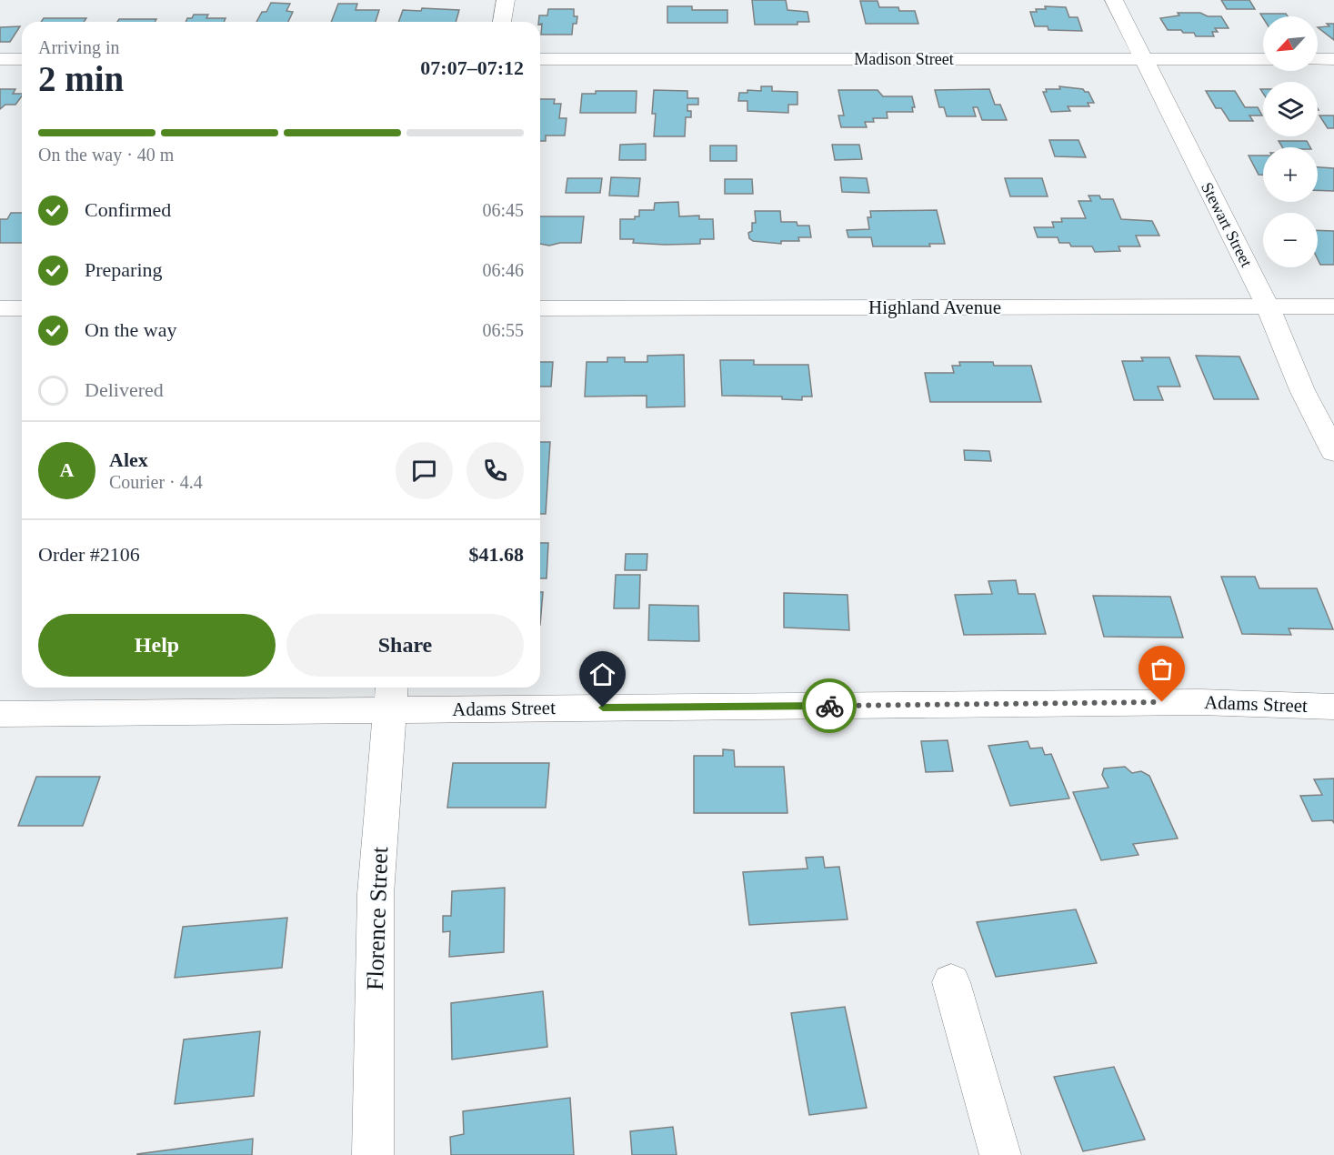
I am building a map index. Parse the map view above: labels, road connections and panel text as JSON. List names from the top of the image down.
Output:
{
  "streets": {
    "street": [
      "Madison Street",
      "Stewart Street",
      "Highland Avenue",
      "Adams Street",
      "Florence Street"
    ]
  },
  "crossings": [
    ["Madison Street", "Stewart Street"],
    ["Stewart Street", "Highland Avenue"],
    ["Adams Street", "Florence Street"]
  ],
  "north": "bottom left",
  "page": {
    "map_buttons": ["+", "−"],
    "heading": ["2 min", "Arriving in", "07:07–07:12"],
    "panel": [
      "Alex",
      "Courier · 4.4",
      "Order #2106",
      "$41.68"
    ],
    "bar": "On the way · 40 m",
    "list": [
      ["Confirmed", "06:45"],
      ["Preparing", "06:46"],
      ["On the way", "06:55"],
      "Delivered"
    ],
    "round": "A",
    "buttons": ["Help", "Share"]
  }
}
